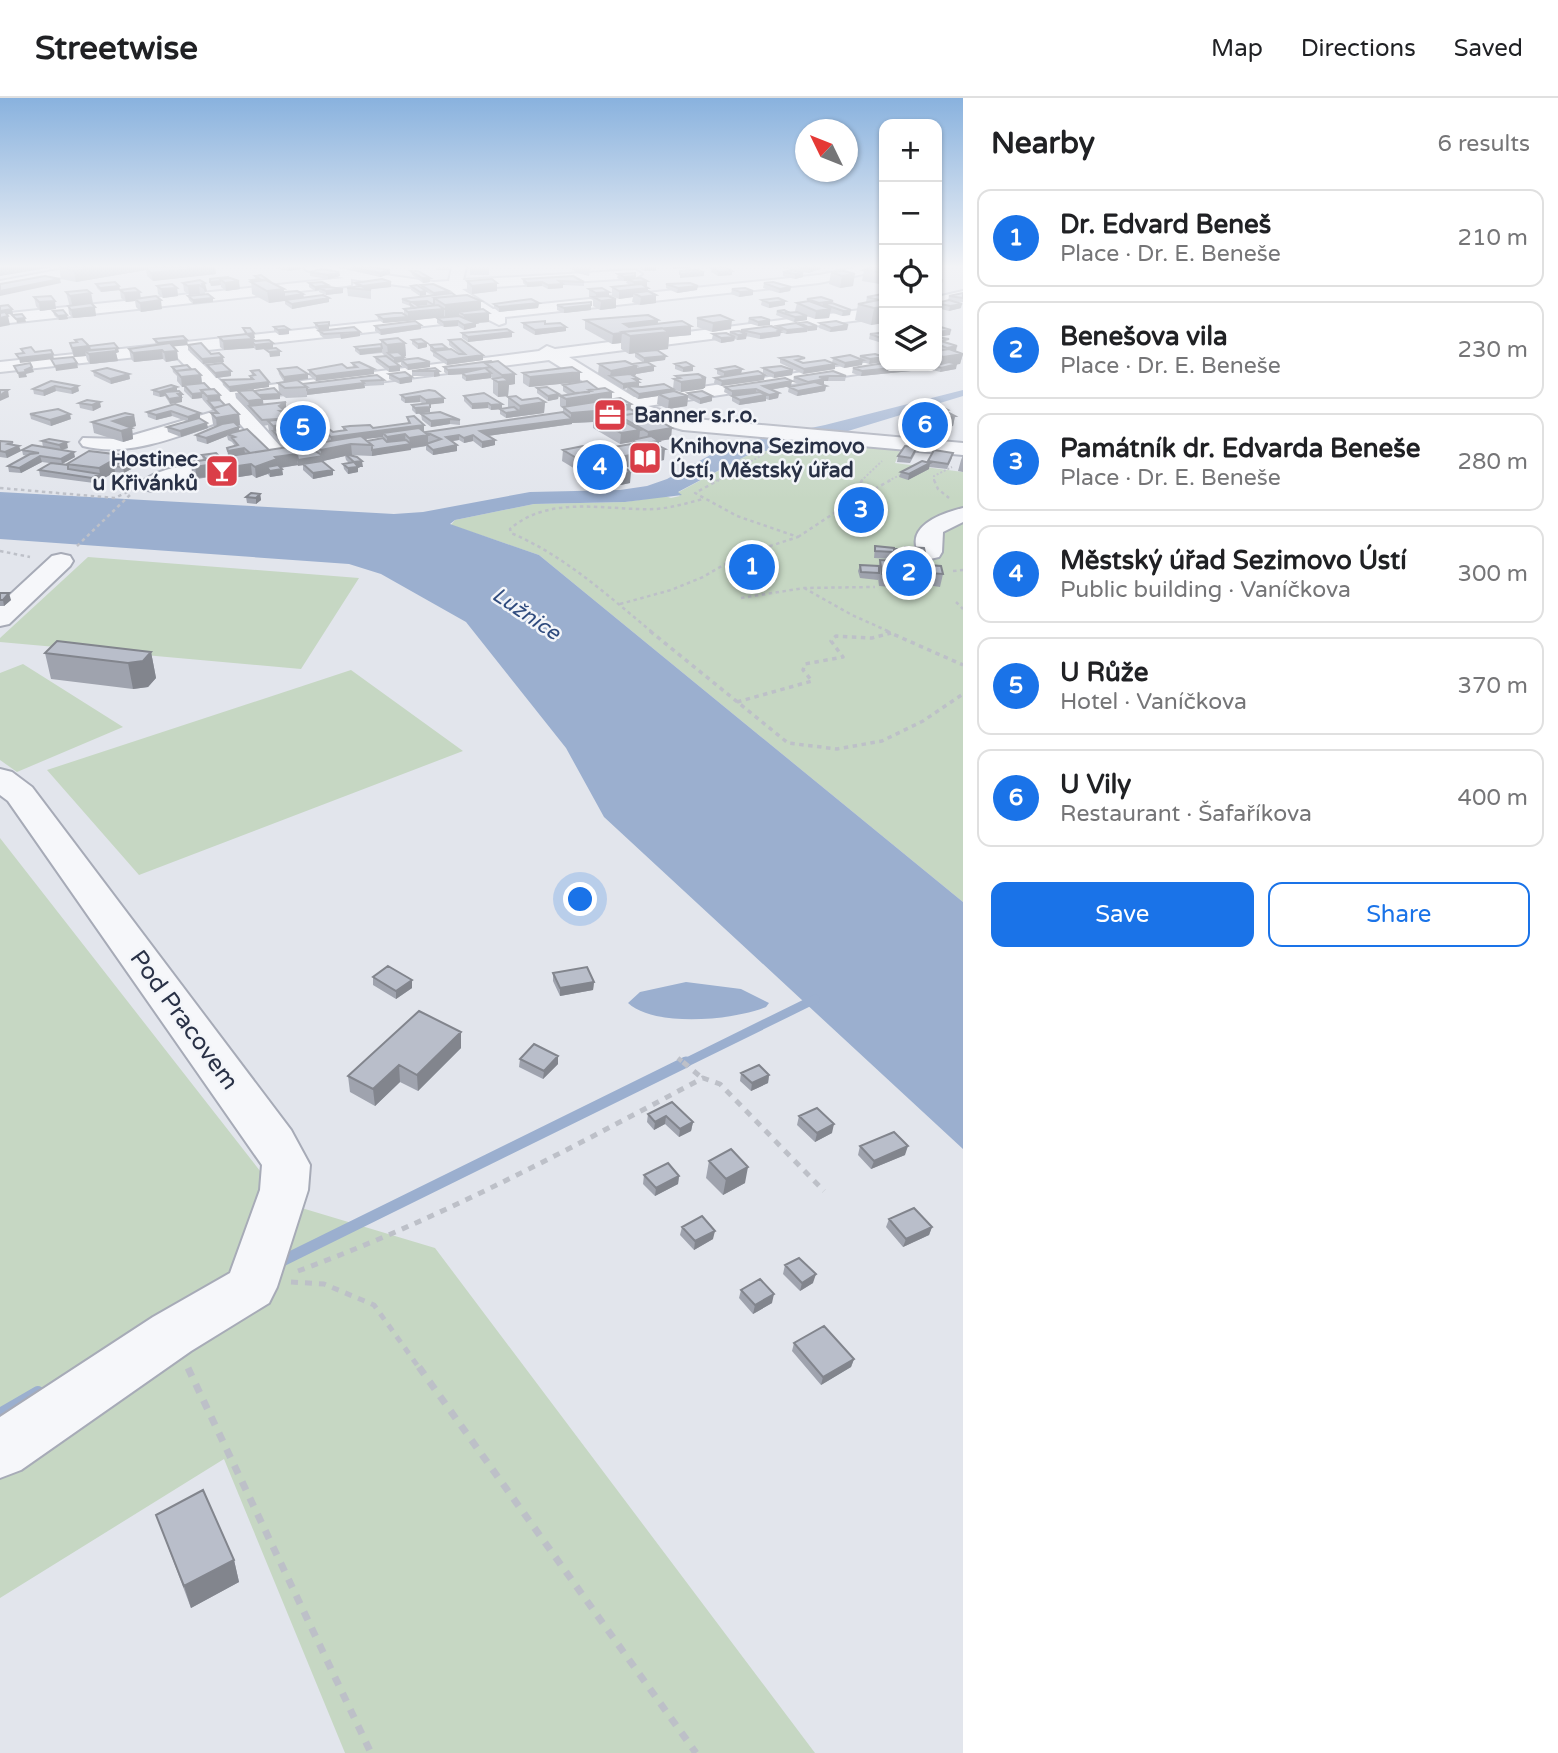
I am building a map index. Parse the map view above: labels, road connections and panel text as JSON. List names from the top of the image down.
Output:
{
  "streets": {
    "street": ["Pod Pracovem"]
  },
  "water": ["Lužnice"],
  "places": {
    "office": ["Banner s.r.o."],
    "library": ["Knihovna Sezimovo Ústí, Městský úřad"],
    "bar": ["Hostinec u Křivánků"]
  },
  "north": "top left",
  "page": {
    "header": "Streetwise",
    "nav": ["Map", "Directions", "Saved"],
    "heading": ["Nearby", "6 results"],
    "map_buttons": ["+", "−"],
    "list": [
      {
        "mark": "1",
        "name": "Dr. Edvard Beneš",
        "note": "Place · Dr. E. Beneše",
        "value": "210 m"
      },
      {
        "mark": "2",
        "name": "Benešova vila",
        "note": "Place · Dr. E. Beneše",
        "value": "230 m"
      },
      {
        "mark": "3",
        "name": "Památník dr. Edvarda Beneše",
        "note": "Place · Dr. E. Beneše",
        "value": "280 m"
      },
      {
        "mark": "4",
        "name": "Městský úřad Sezimovo Ústí",
        "note": "Public building · Vaníčkova",
        "value": "300 m"
      },
      {
        "mark": "5",
        "name": "U Růže",
        "note": "Hotel · Vaníčkova",
        "value": "370 m"
      },
      {
        "mark": "6",
        "name": "U Vily",
        "note": "Restaurant · Šafaříkova",
        "value": "400 m"
      }
    ],
    "pins": [
      "6",
      "5",
      "4",
      "3",
      "1",
      "2"
    ],
    "buttons": ["Save", "Share"]
  }
}
